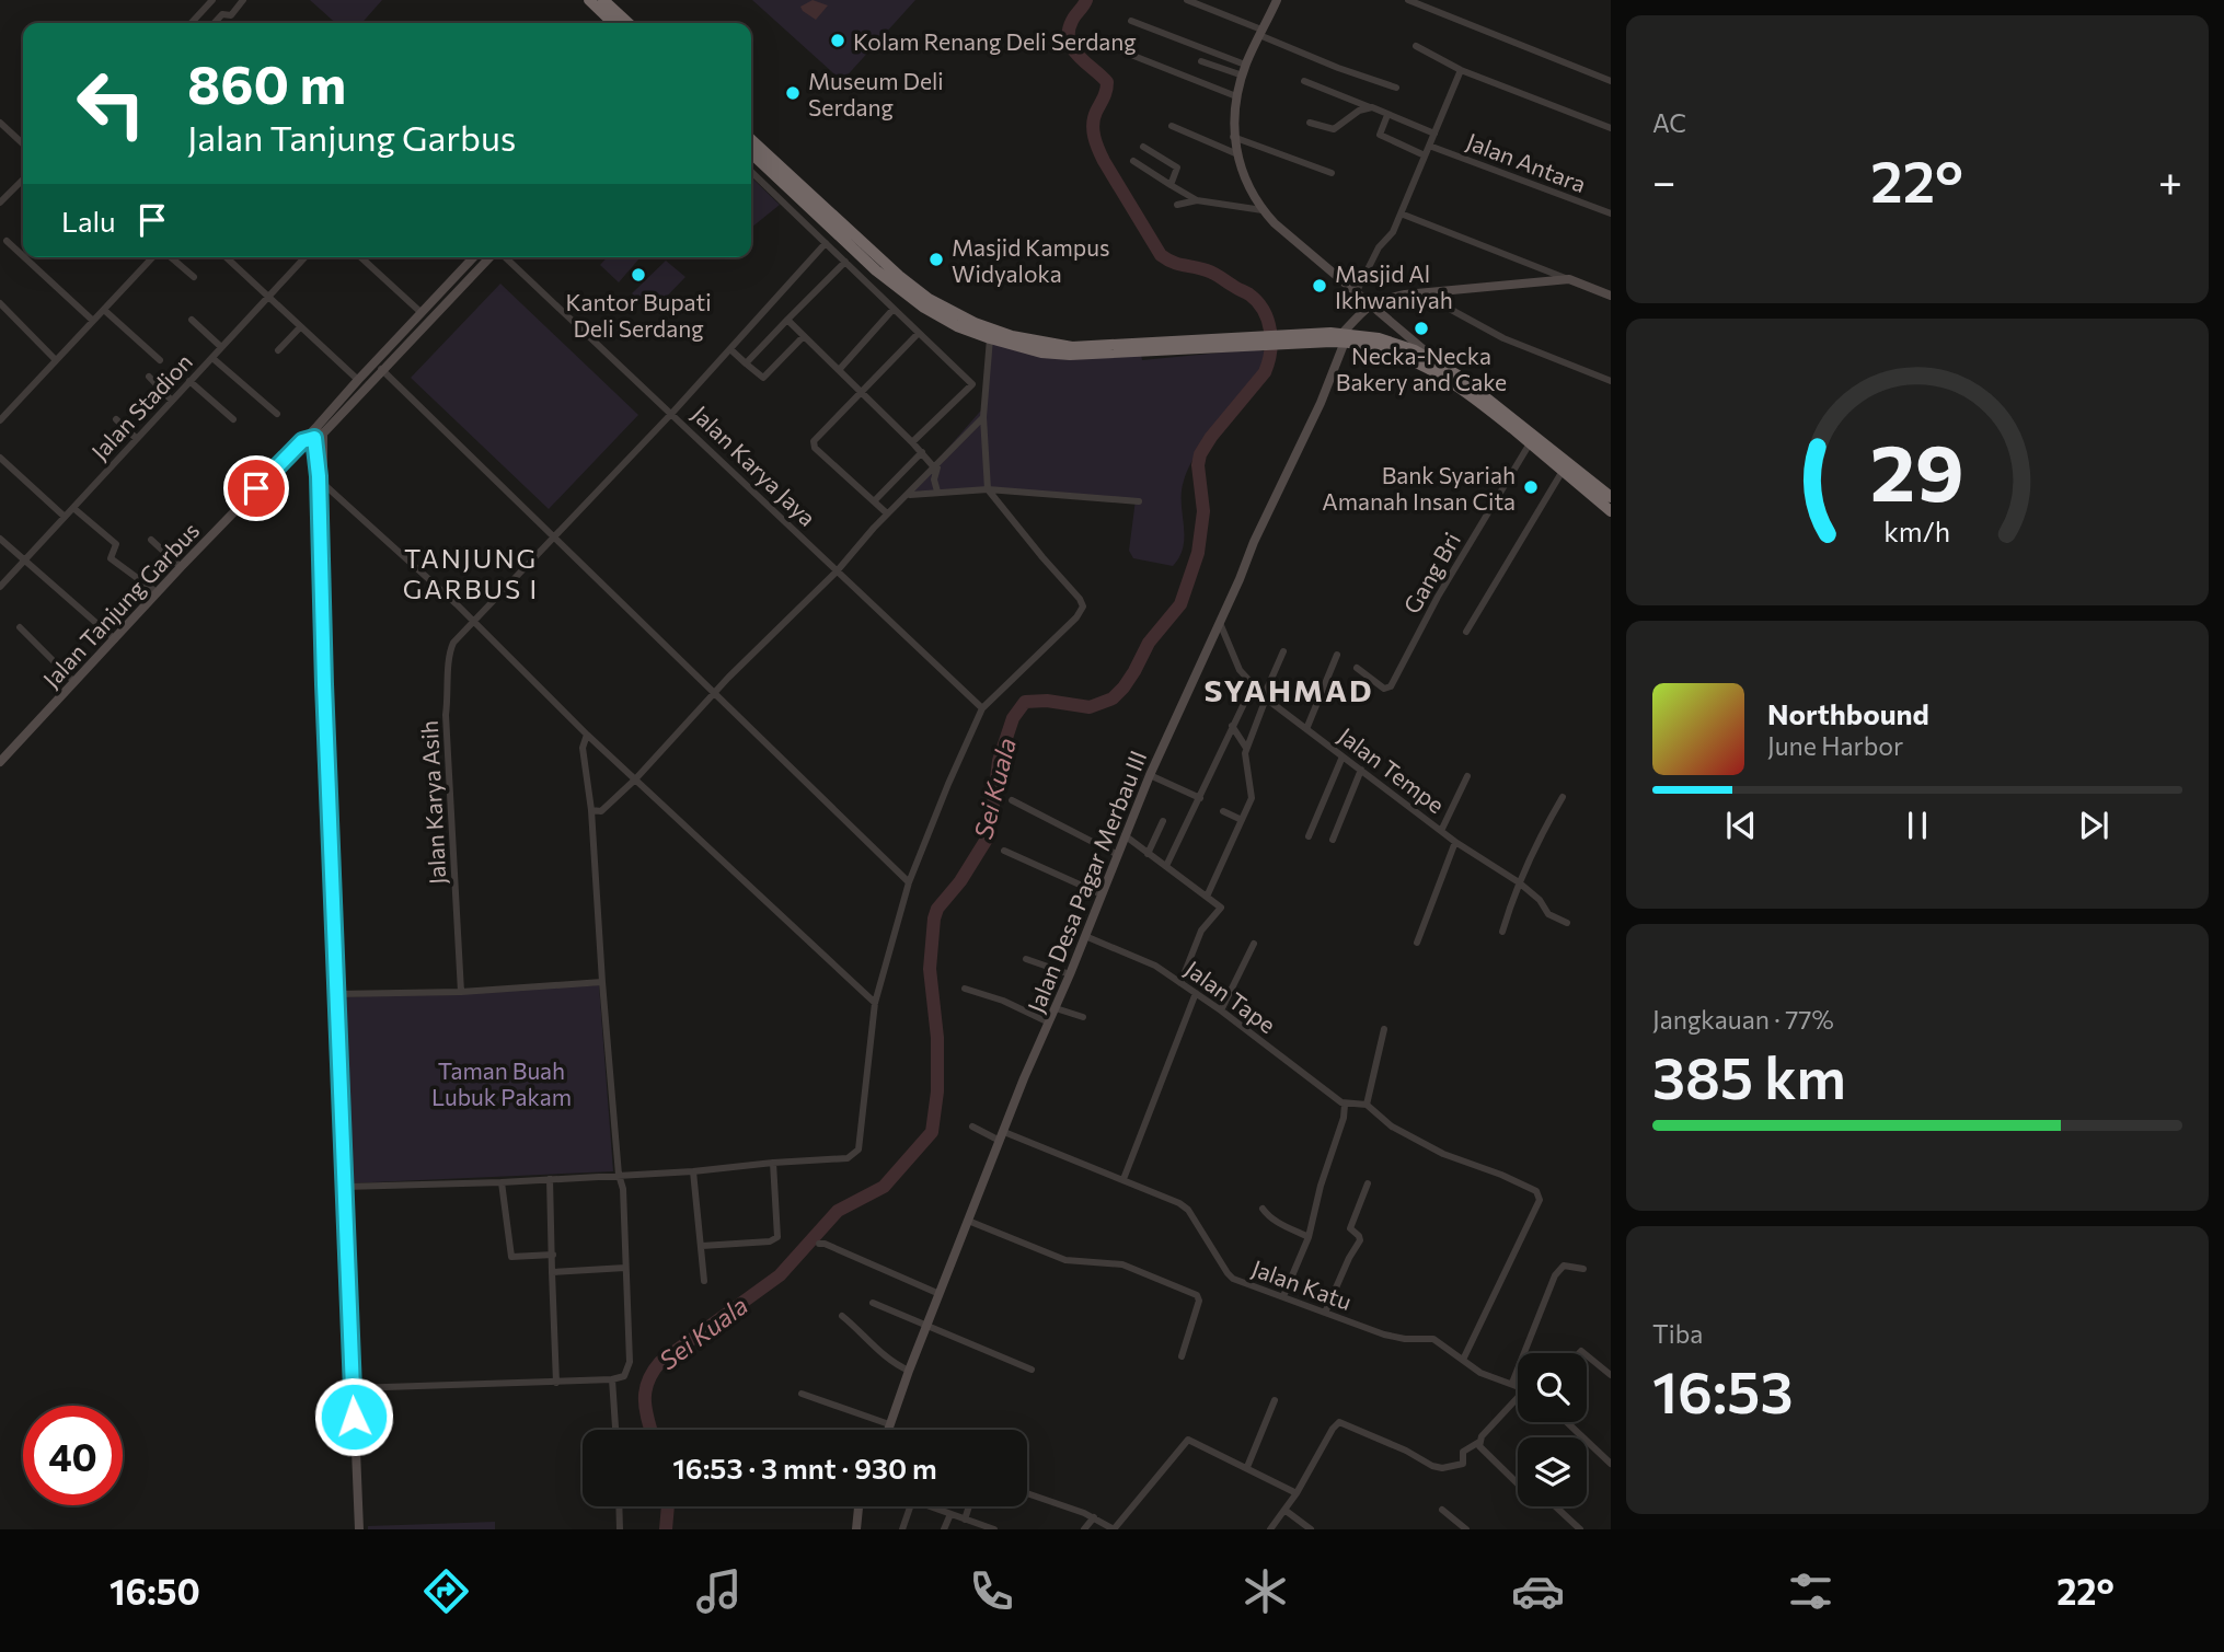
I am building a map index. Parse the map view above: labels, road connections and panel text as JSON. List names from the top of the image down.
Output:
{
  "streets": {
    "street": [
      "Jalan Antara",
      "Jalan Stadion",
      "Jalan Karya Jaya",
      "Gang Bri",
      "Jalan Tanjung Garbus",
      "Jalan Tempe",
      "Jalan Karya Asih",
      "Jalan Desa Pagar Merbau III",
      "Jalan Tape",
      "Jalan Katu"
    ]
  },
  "crossings": [
    ["Jalan Karya Jaya", "Jalan Karya Asih"],
    ["Jalan Tempe", "Jalan Desa Pagar Merbau III"],
    ["Jalan Desa Pagar Merbau III", "Jalan Tape"],
    ["Jalan Desa Pagar Merbau III", "Jalan Katu"]
  ],
  "districts": ["TANJUNG GARBUS I", "SYAHMAD"],
  "water": ["Sei Kuala"],
  "parks": ["Taman Buah Lubuk Pakam"],
  "places": [
    "Kolam Renang Deli Serdang",
    "Museum Deli Serdang",
    "Masjid Kampus Widyaloka",
    "Kantor Bupati Deli Serdang",
    "Masjid Al Ikhwaniyah",
    "Necka-Necka Bakery and Cake",
    "Bank Syariah Amanah Insan Cita"
  ],
  "page": {
    "tile": [
      "AC",
      ["Jangkauan · 77%", "385 km"],
      ["Tiba", "16:53"]
    ],
    "turn": ["860 m", "Jalan Tanjung Garbus"],
    "heat": ["−", "22°", "+"],
    "then": "Lalu",
    "song": ["Northbound", "June Harbor"],
    "limit": "40",
    "trip": "16:53 · 3 mnt · 930 m",
    "tabs": ["16:50", "22°"],
    "gauge": ["29", "km/h"]
  }
}
